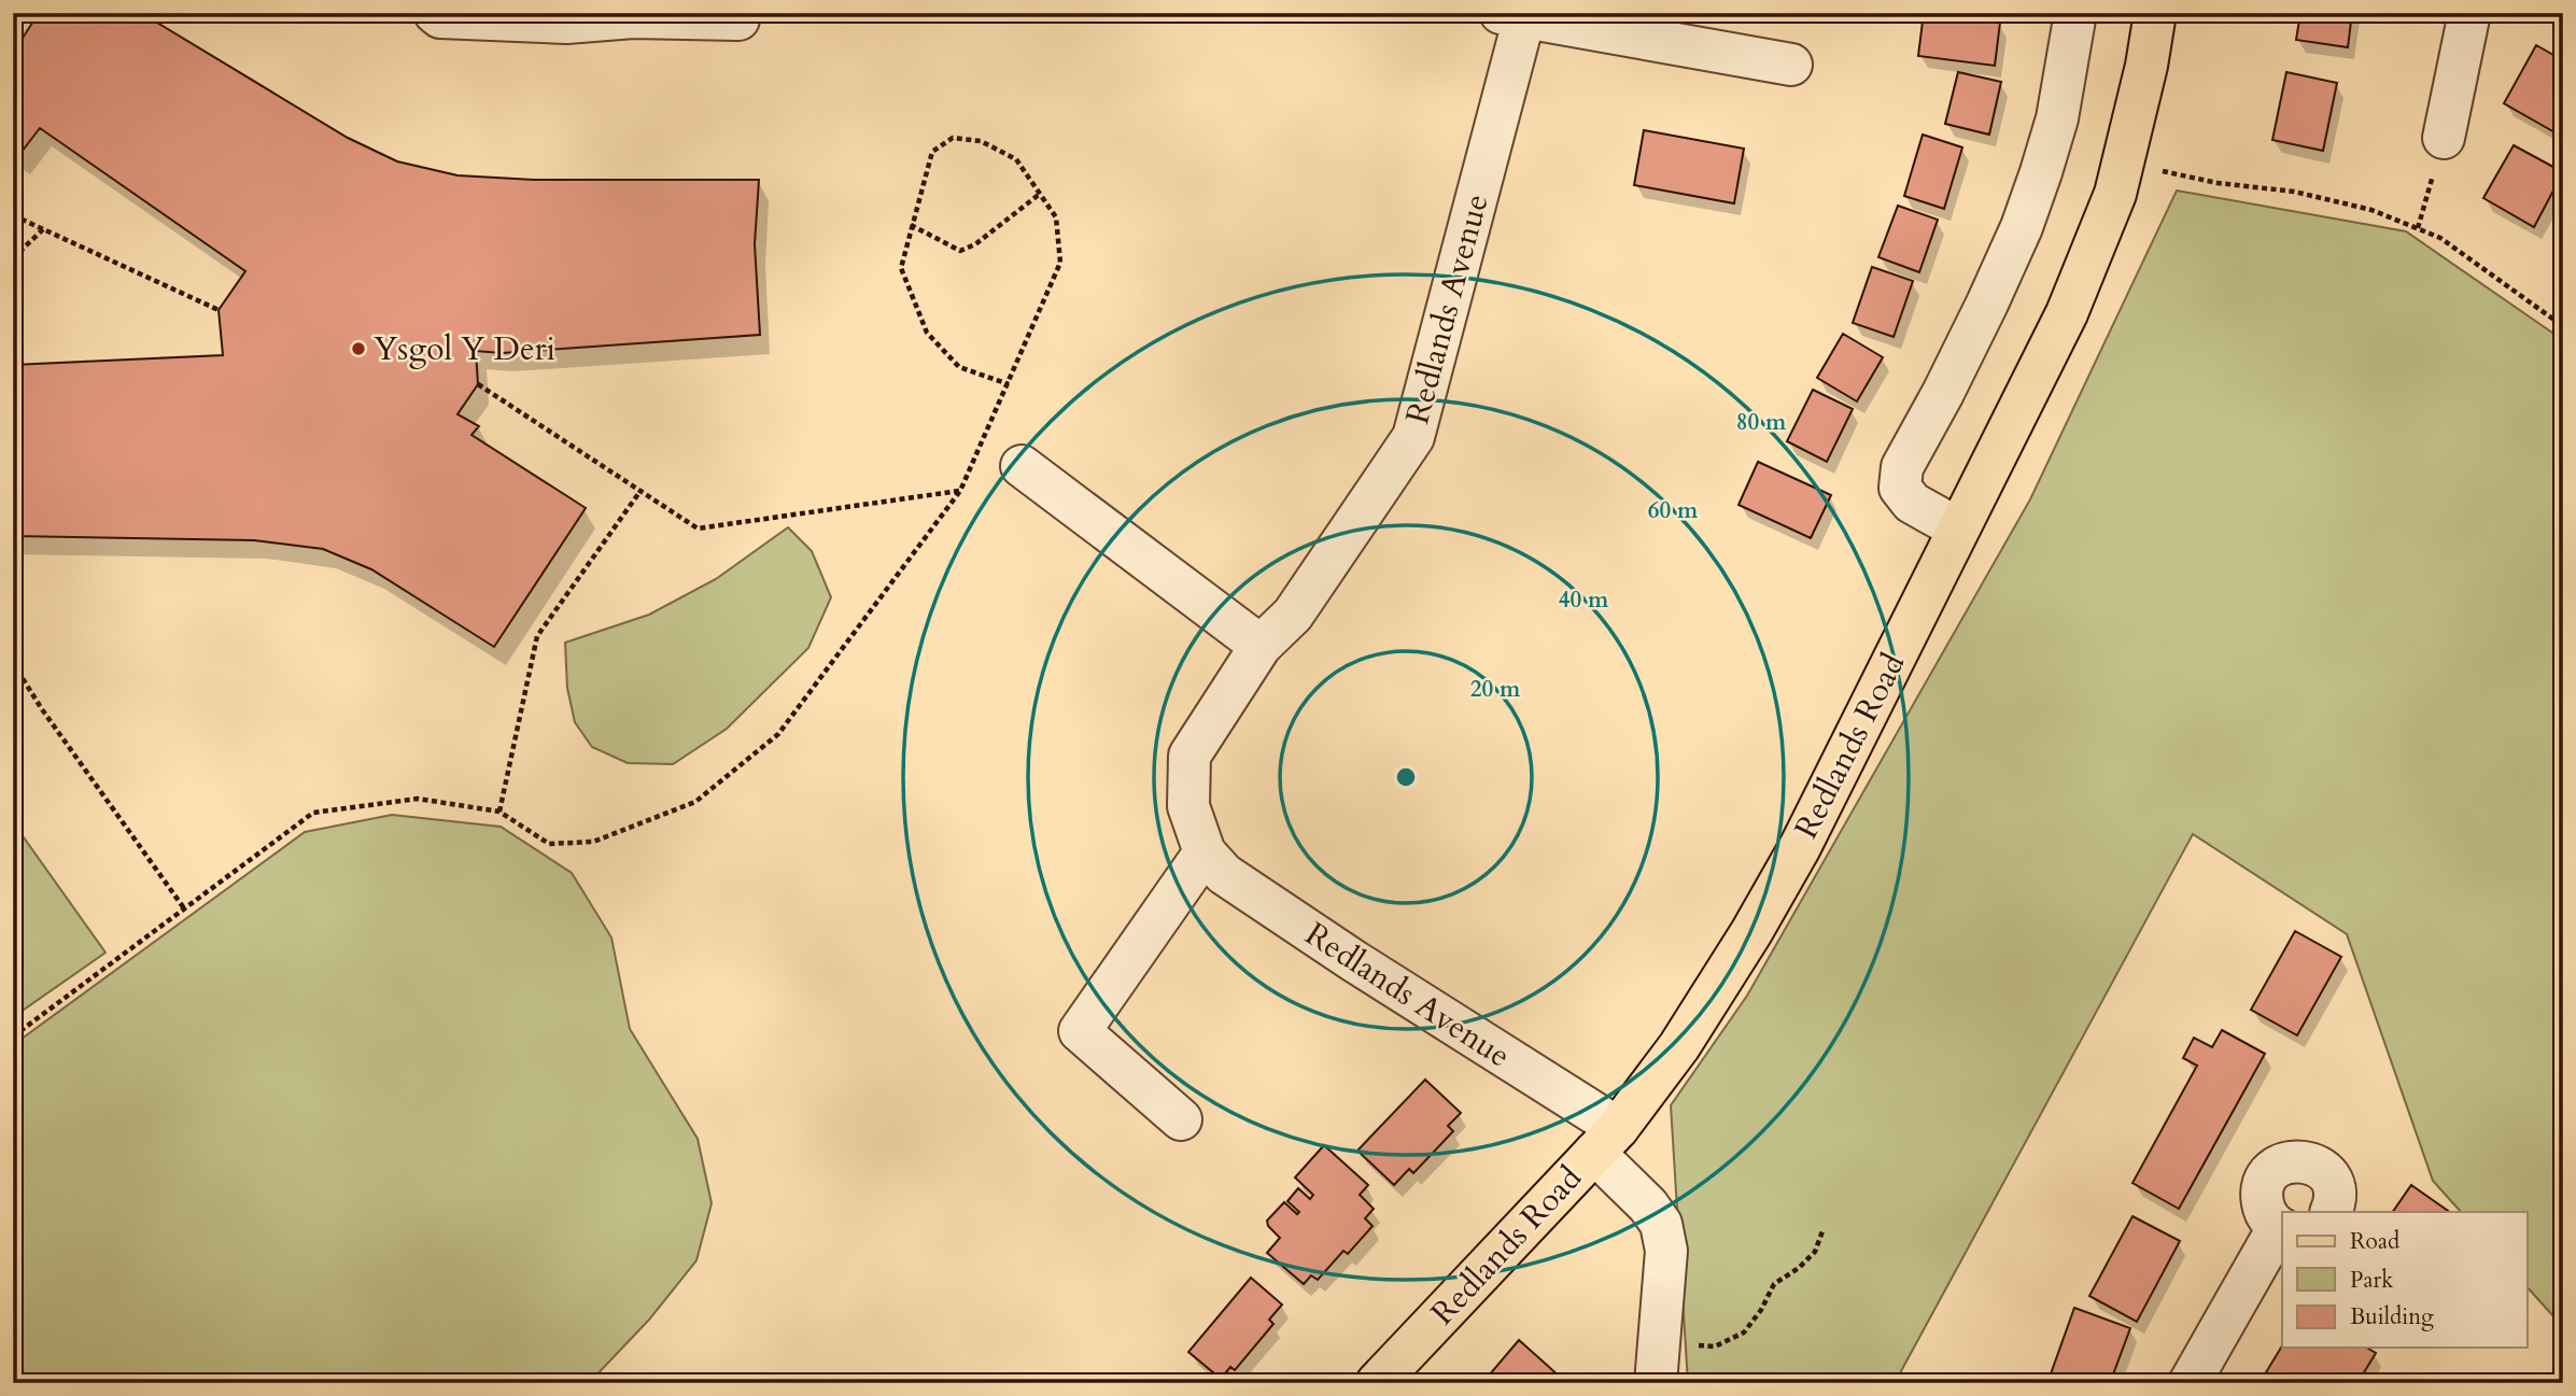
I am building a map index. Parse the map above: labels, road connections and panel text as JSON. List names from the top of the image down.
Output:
{
  "streets": {
    "main road": ["Redlands Road"],
    "street": ["Redlands Avenue"]
  },
  "crossings": [
    ["Redlands Avenue", "Redlands Road"]
  ],
  "places": ["Ysgol Y Deri"],
  "legend": ["Road", "Park", "Building"],
  "rings": [
    "80 m",
    "60 m",
    "40 m",
    "20 m"
  ]
}
